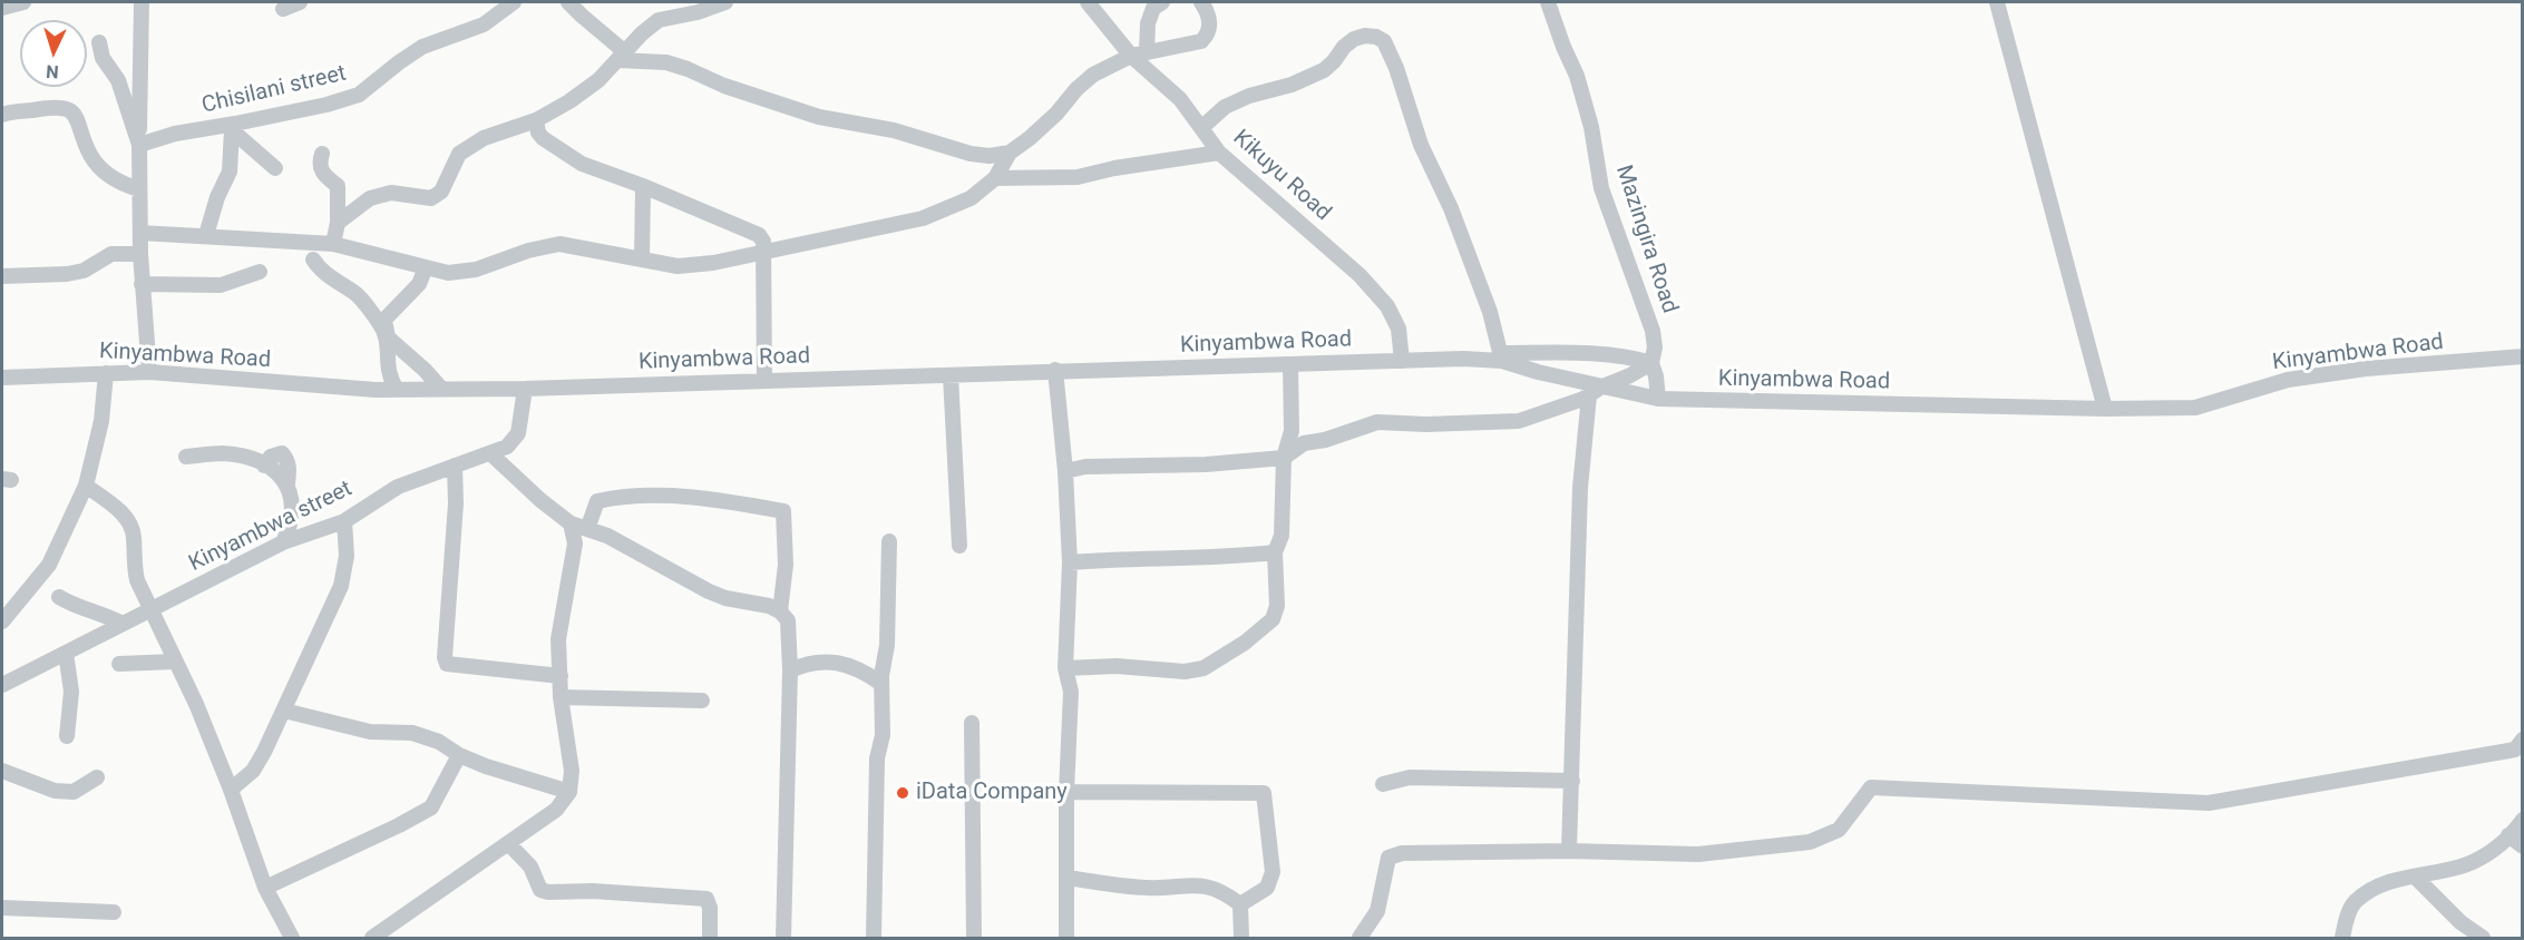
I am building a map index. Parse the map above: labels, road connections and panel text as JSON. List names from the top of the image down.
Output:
{
  "streets": {
    "street": [
      "Chisilani street",
      "Kikuyu Road",
      "Mazingira Road",
      "Kinyambwa Road",
      "Kinyambwa street"
    ]
  },
  "crossings": [
    ["Kikuyu Road", "Kinyambwa Road"],
    ["Mazingira Road", "Kinyambwa Road"],
    ["Kinyambwa Road", "Kinyambwa street"]
  ],
  "places": ["iData Company"],
  "north": "bottom"
}
